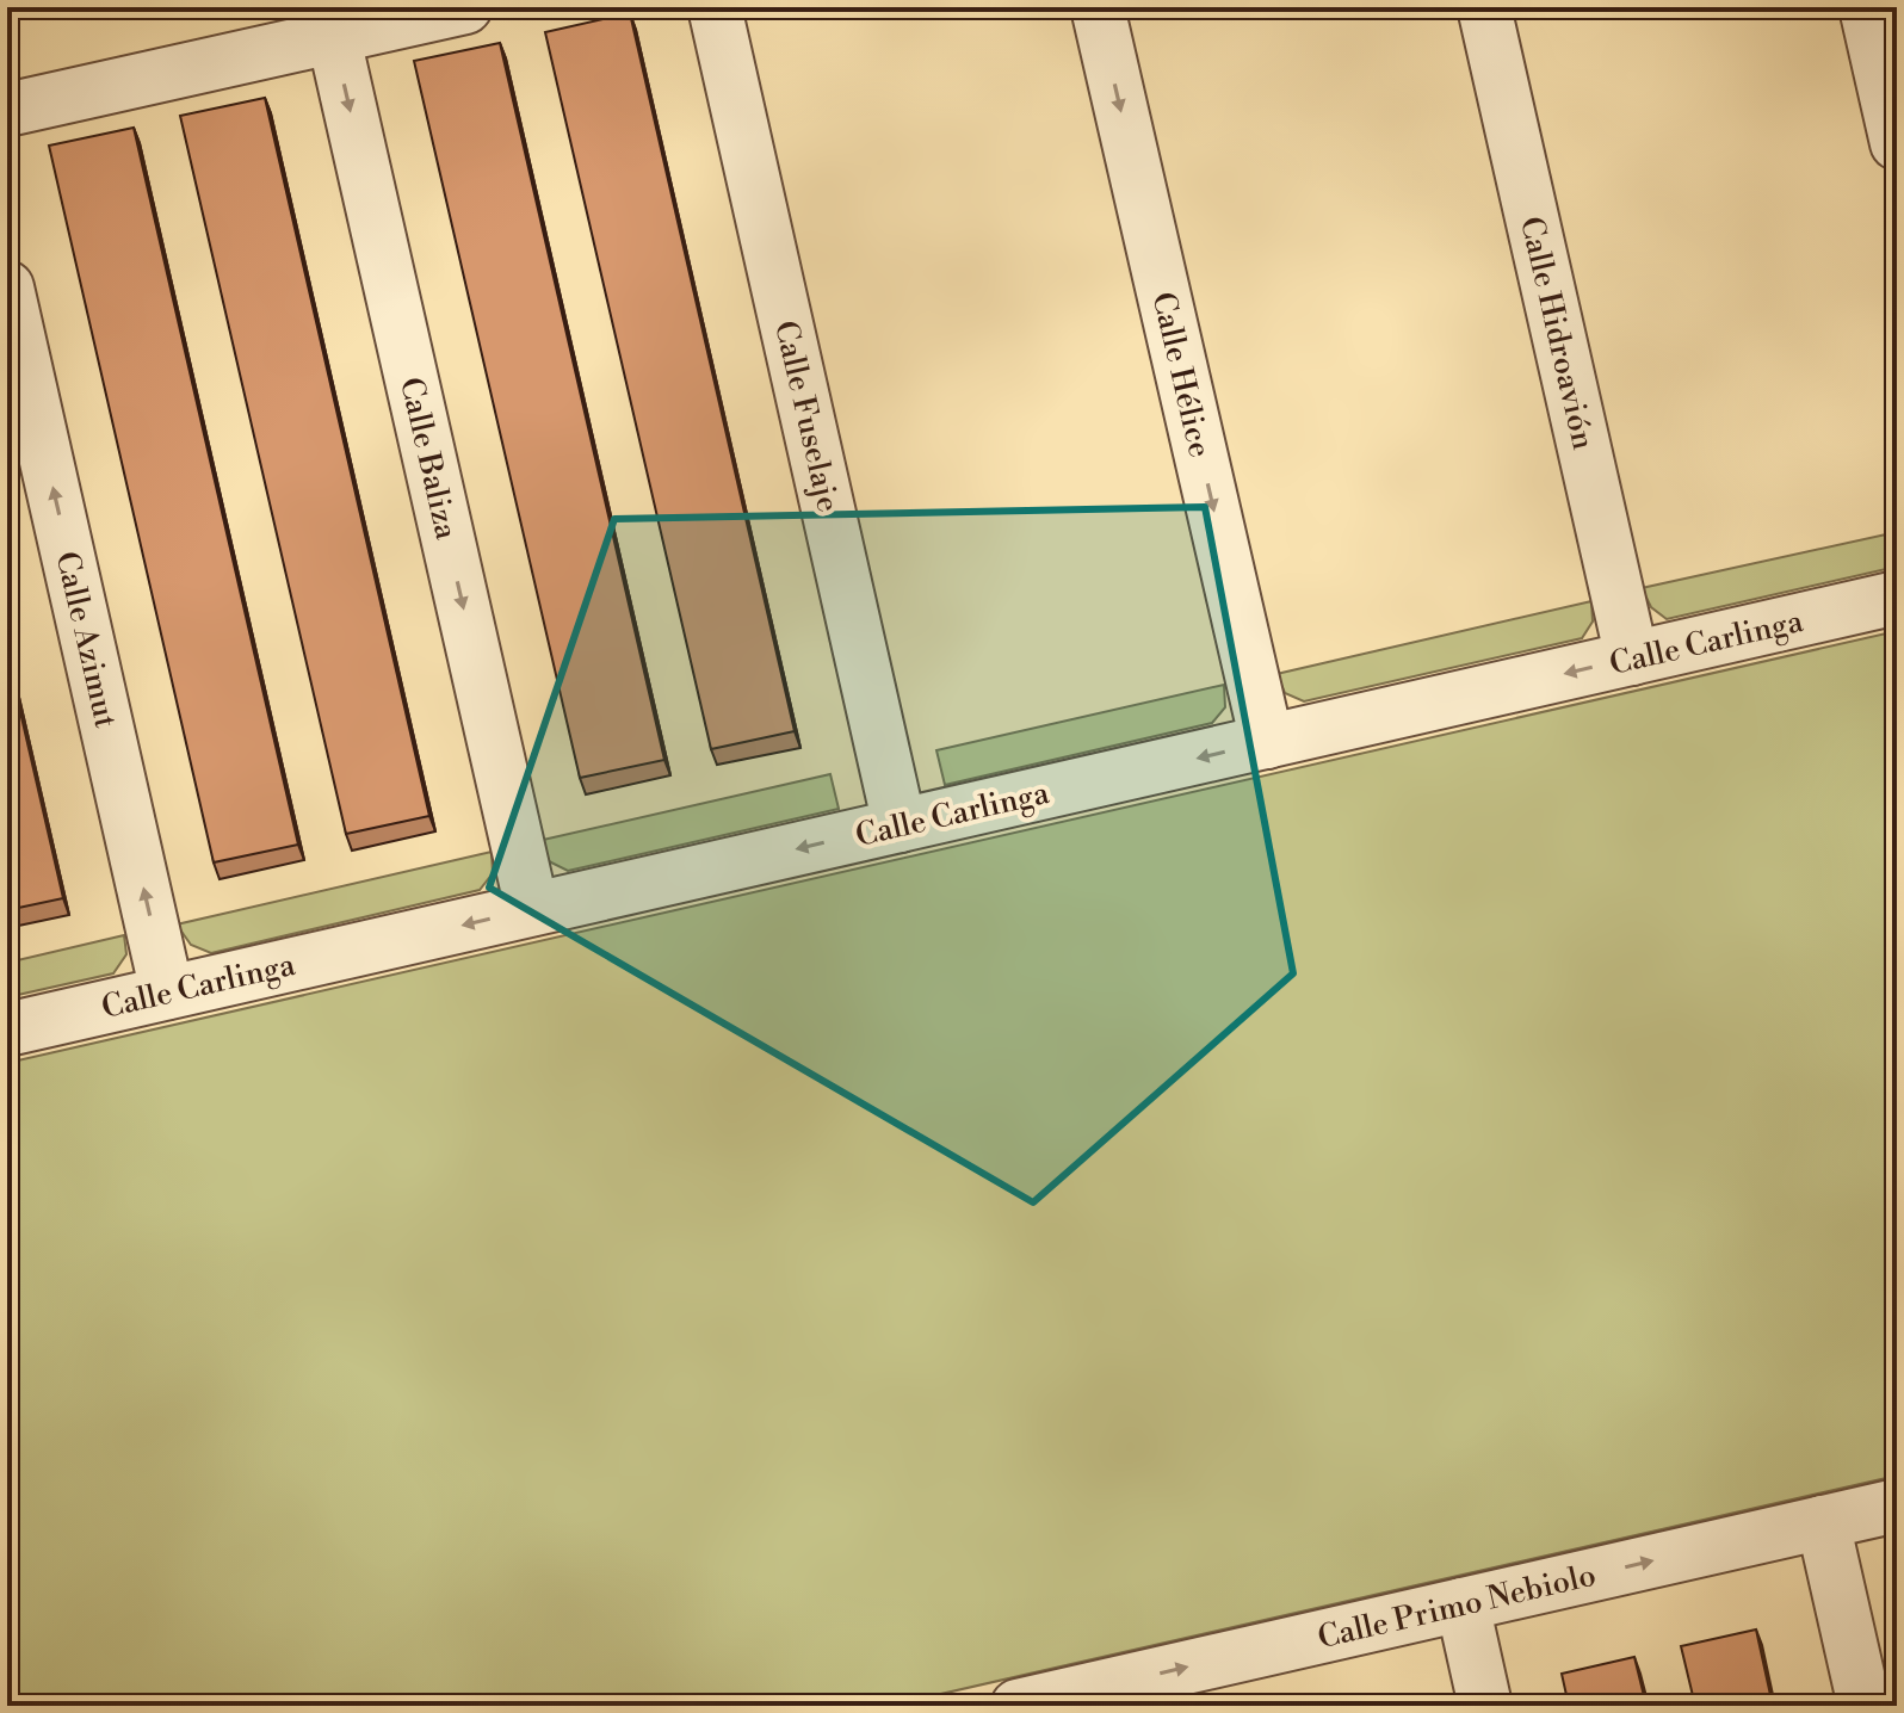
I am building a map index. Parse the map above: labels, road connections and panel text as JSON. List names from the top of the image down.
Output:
{
  "streets": {
    "street": [
      "Calle Hidroavión",
      "Calle Hélice",
      "Calle Fuselaje",
      "Calle Baliza",
      "Calle Azimut",
      "Calle Carlinga",
      "Calle Primo Nebiolo"
    ]
  },
  "crossings": [
    ["Calle Hidroavión", "Calle Carlinga"],
    ["Calle Hélice", "Calle Carlinga"],
    ["Calle Fuselaje", "Calle Carlinga"],
    ["Calle Baliza", "Calle Carlinga"],
    ["Calle Azimut", "Calle Carlinga"]
  ],
  "one_way": [
    "Calle Hélice",
    "Calle Baliza",
    "Calle Azimut",
    "Calle Carlinga",
    "Calle Primo Nebiolo"
  ]
}
